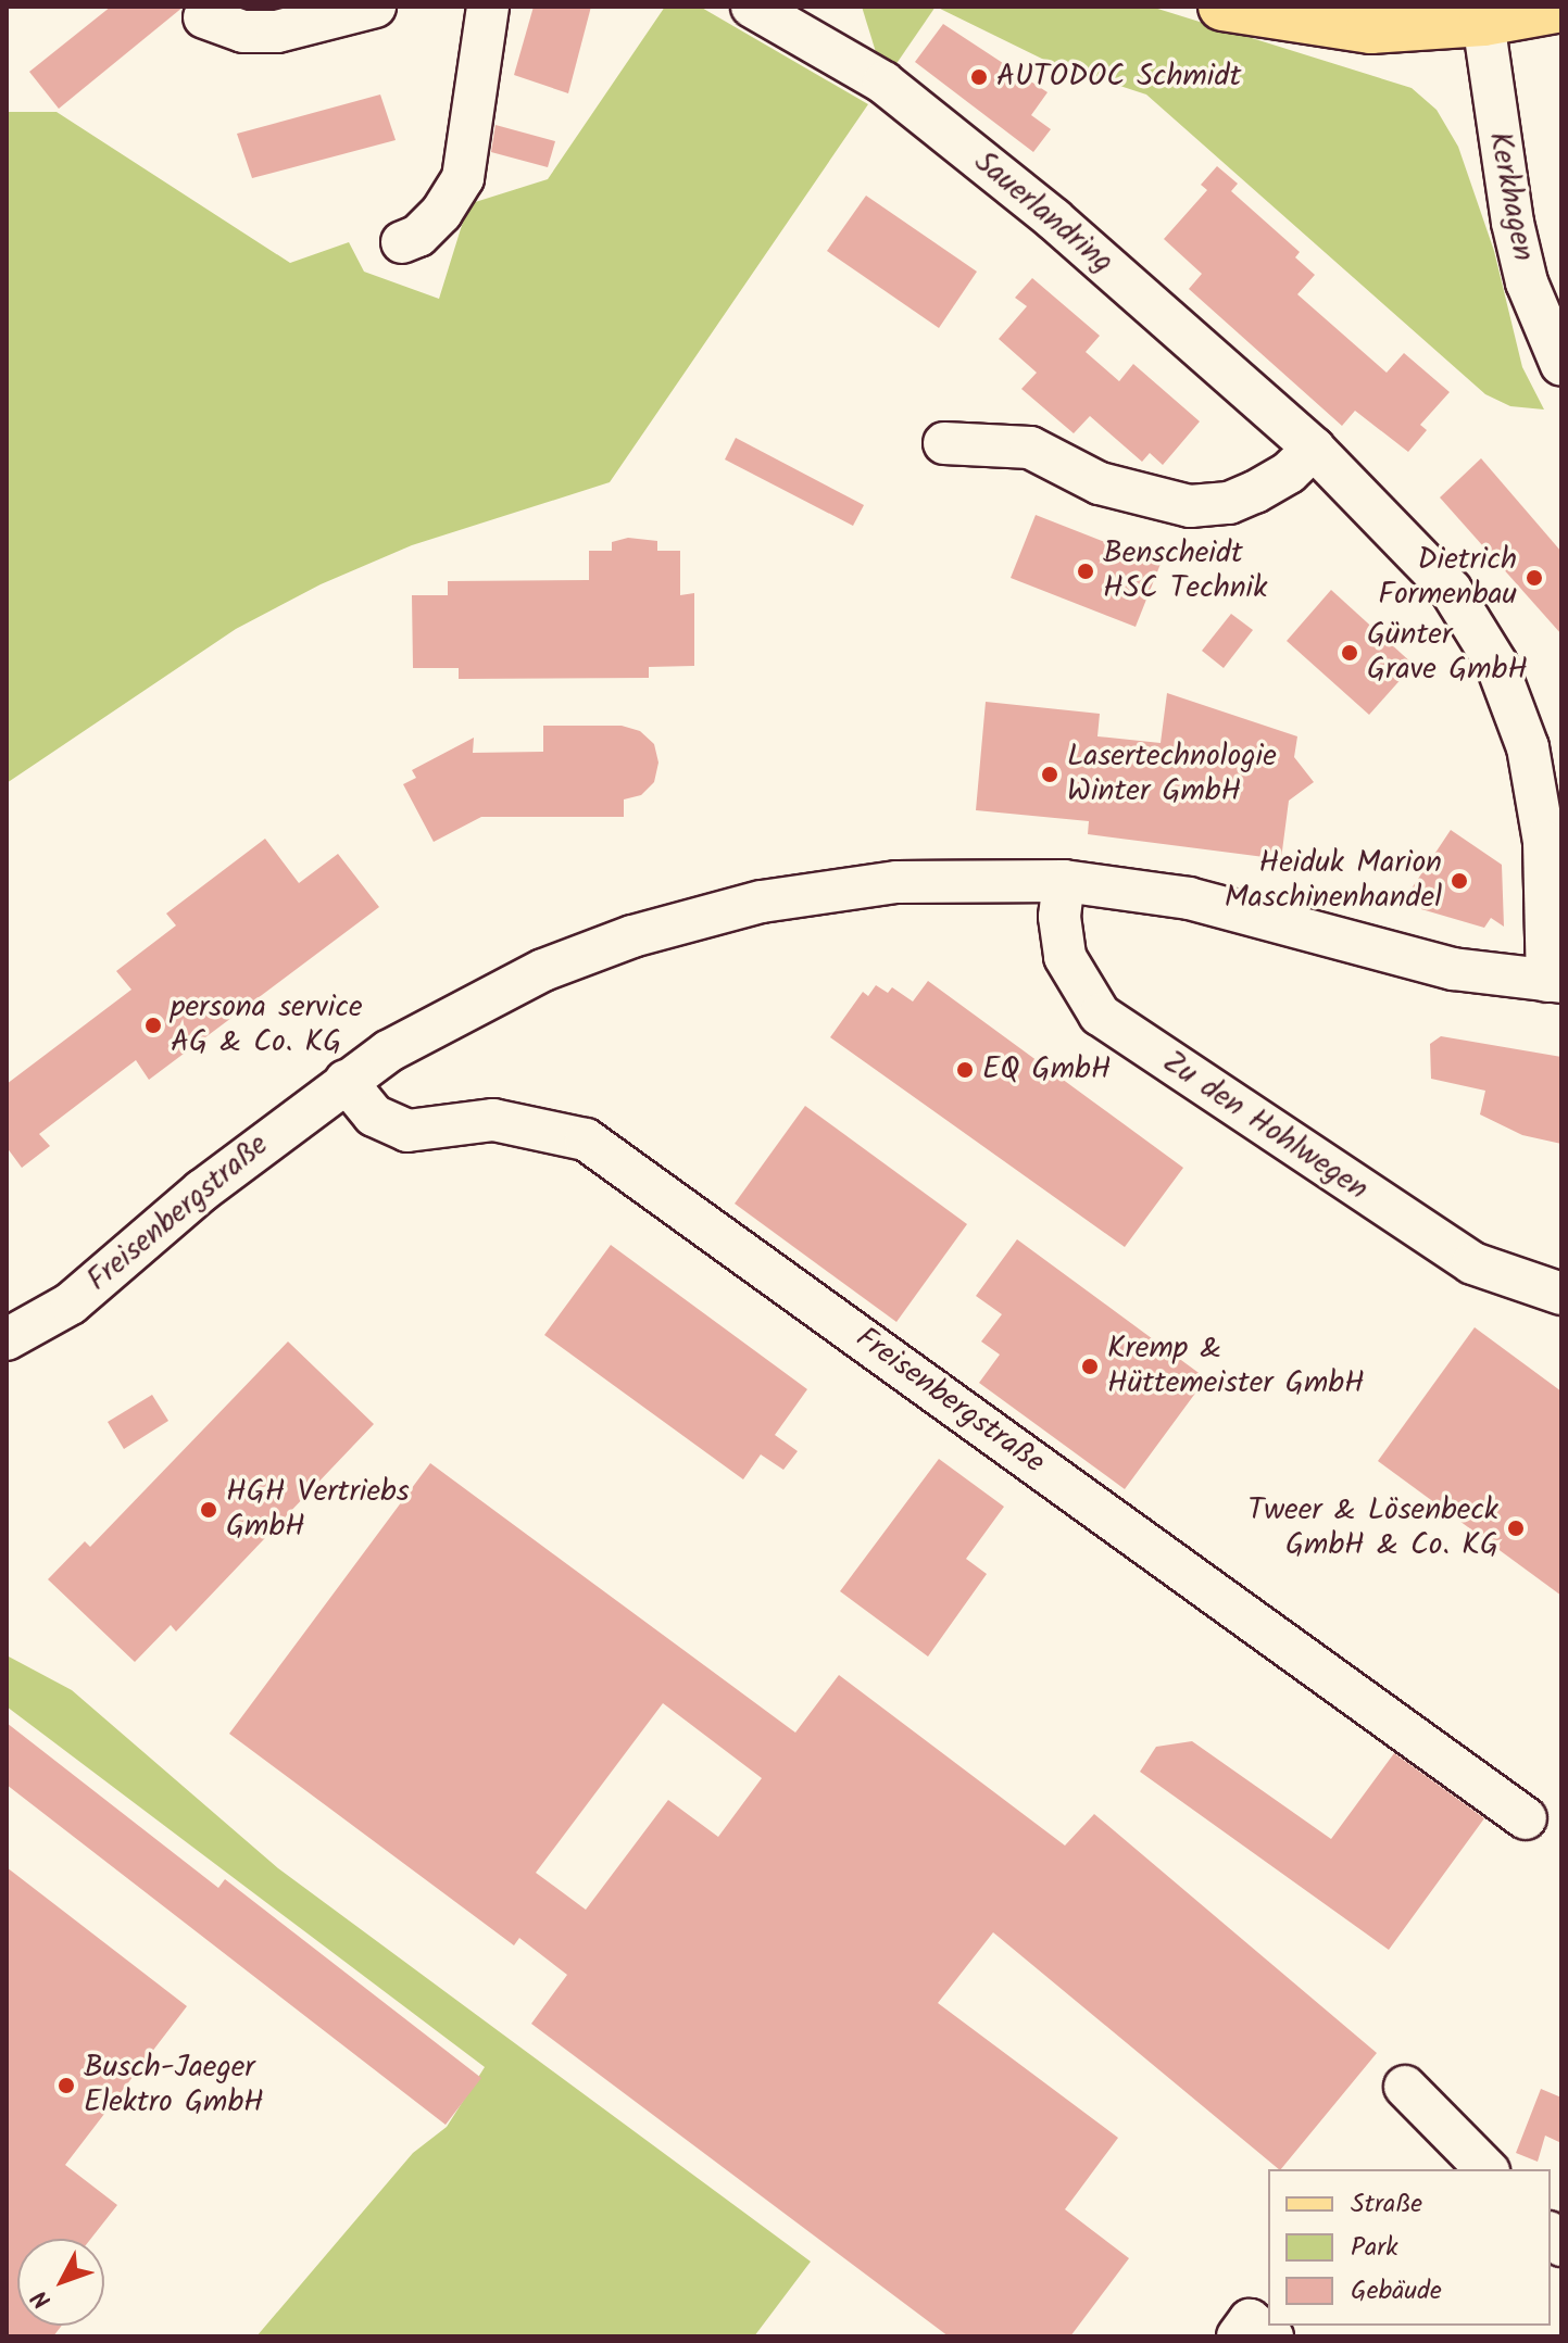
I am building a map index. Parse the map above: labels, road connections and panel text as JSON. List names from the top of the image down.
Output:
{
  "streets": {
    "street": [
      "Kerkhagen",
      "Sauerlandring",
      "Zu den Hohlwegen",
      "Freisenbergstraße"
    ]
  },
  "crossings": [
    ["Sauerlandring", "Freisenbergstraße"],
    ["Zu den Hohlwegen", "Freisenbergstraße"]
  ],
  "places": [
    "AUTODOC Schmidt",
    "Benscheidt HSC Technik",
    "Dietrich Formenbau",
    "Günter Grave GmbH",
    "Lasertechnologie Winter GmbH",
    "Heiduk Marion Maschinenhandel",
    "persona service AG & Co. KG",
    "EQ GmbH",
    "Kremp & Hüttemeister GmbH",
    "HGH Vertriebs GmbH",
    "Tweer & Lösenbeck GmbH & Co. KG",
    "Busch-Jaeger Elektro GmbH"
  ],
  "legend": ["Straße", "Park", "Gebäude"],
  "north": "bottom left"
}
